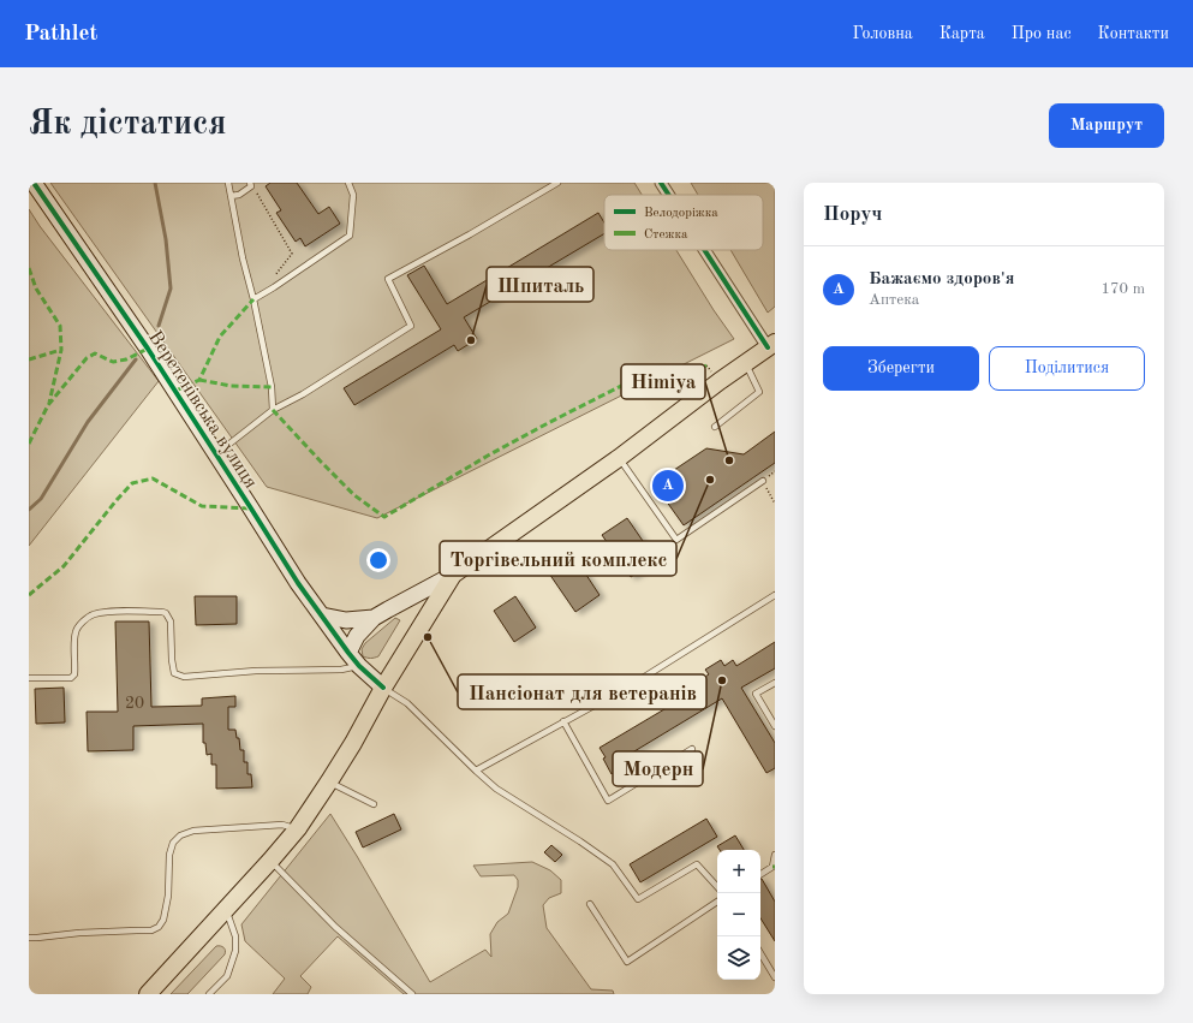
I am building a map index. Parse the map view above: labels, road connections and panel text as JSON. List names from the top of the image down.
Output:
{
  "streets": {
    "street": ["Веретенівська вулиця"]
  },
  "places": [
    "Шпиталь",
    "Himiya",
    "Торгівельний комплекс",
    "Пансіонат для ветеранів",
    "Модерн"
  ],
  "house_numbers": ["20"],
  "legend": ["Велодоріжка", "Стежка"],
  "page": {
    "header": "Pathlet",
    "nav": [
      "Головна",
      "Карта",
      "Про нас",
      "Контакти"
    ],
    "buttons": [
      "Маршрут",
      ["Зберегти", "Поділитися"]
    ],
    "title": "Як дістатися",
    "heading": "Поруч",
    "list": [
      {
        "mark": "A",
        "name": "Бажаємо здоров'я",
        "note": "Аптека",
        "value": "170 m"
      }
    ],
    "pins": "A",
    "map_buttons": ["+", "−"]
  }
}
